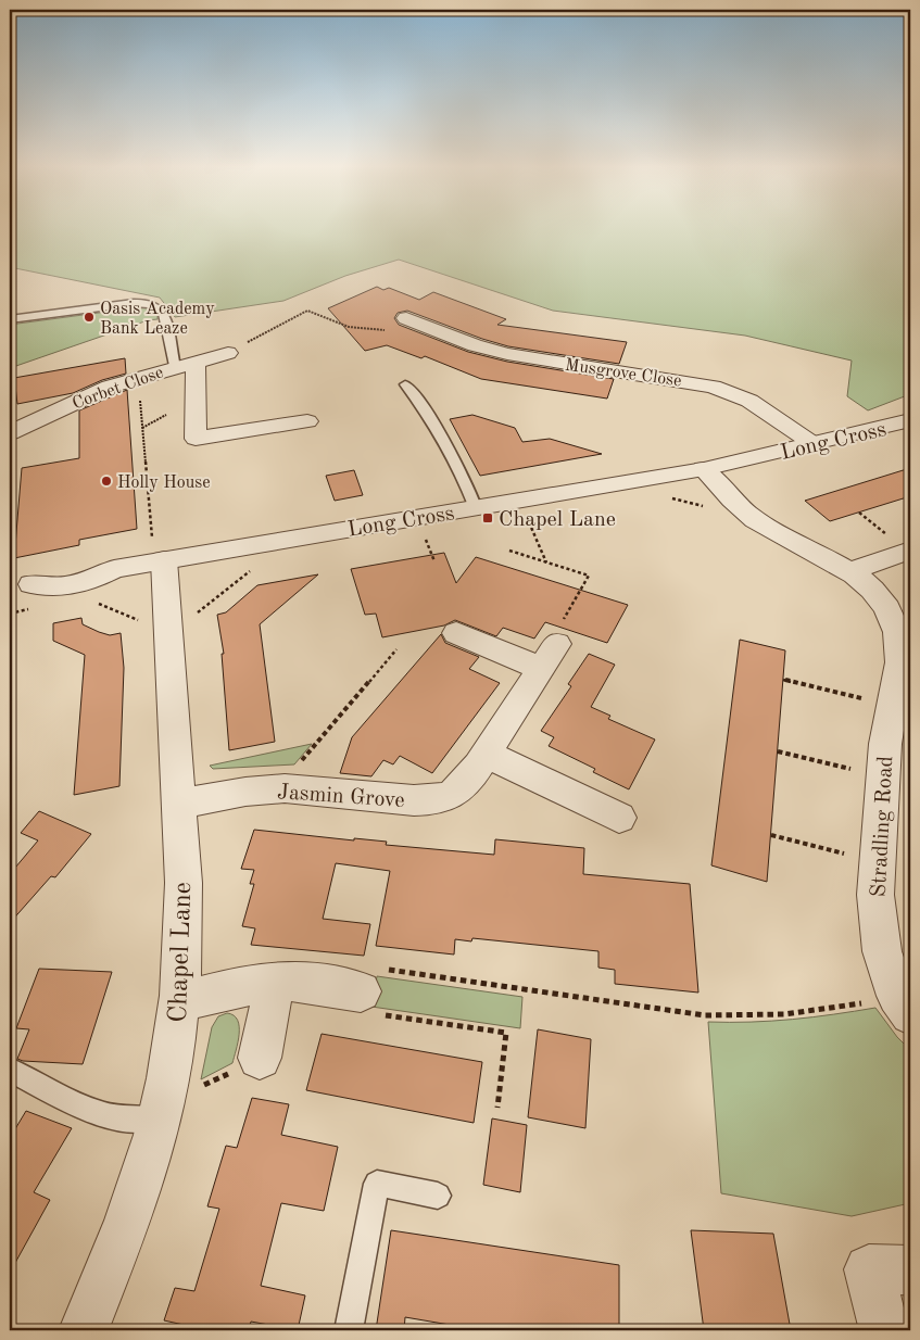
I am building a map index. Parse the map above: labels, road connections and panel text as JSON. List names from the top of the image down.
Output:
{
  "streets": {
    "street": [
      "Musgrove Close",
      "Corbet Close",
      "Long Cross",
      "Jasmin Grove",
      "Stradling Road",
      "Chapel Lane"
    ]
  },
  "crossings": [
    ["Musgrove Close", "Long Cross"],
    ["Long Cross", "Stradling Road"],
    ["Long Cross", "Chapel Lane"],
    ["Jasmin Grove", "Chapel Lane"]
  ],
  "places": {
    "other": ["Oasis Academy Bank Leaze", "Holly House"],
    "transit": ["Chapel Lane"]
  }
}
